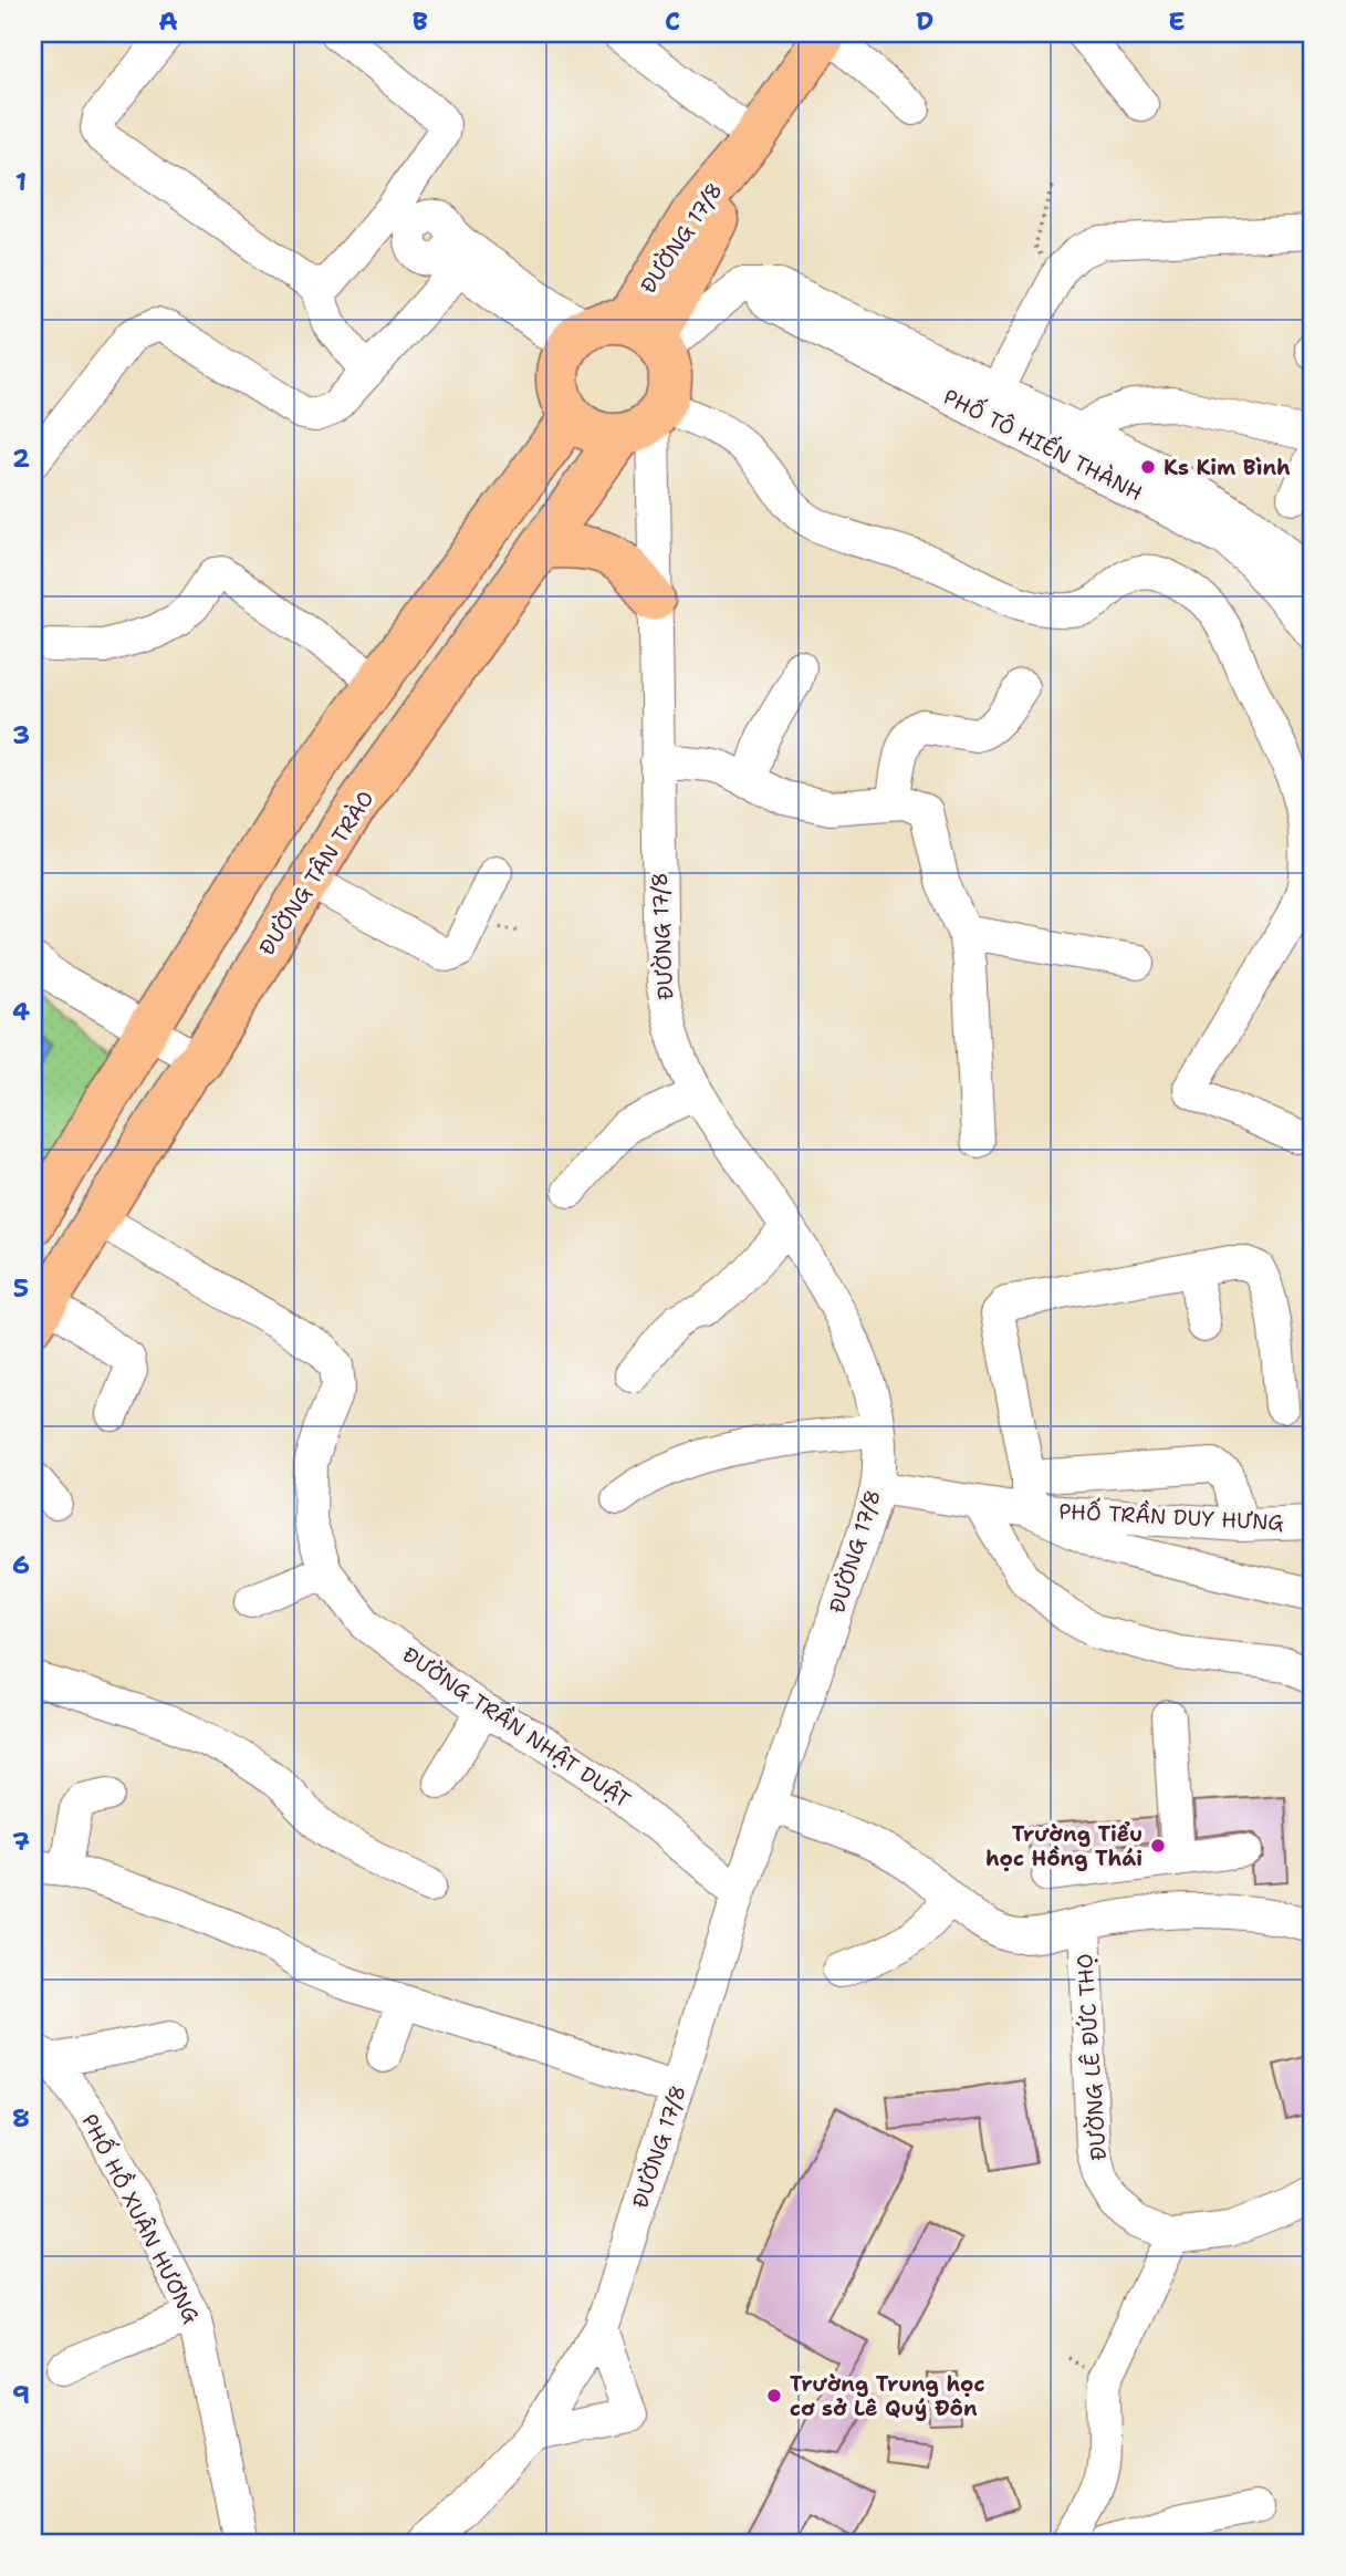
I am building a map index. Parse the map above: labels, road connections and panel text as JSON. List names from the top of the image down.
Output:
{
  "streets": {
    "main road": ["ĐƯỜNG 17/8", "ĐƯỜNG TÂN TRÀO"],
    "street": [
      "PHỐ TÔ HIẾN THÀNH",
      "PHỐ TRẦN DUY HƯNG",
      "ĐƯỜNG TRẦN NHẬT DUẬT",
      "ĐƯỜNG LÊ ĐỨC THỌ",
      "PHỐ HỒ XUÂN HƯƠNG"
    ]
  },
  "crossings": [
    ["ĐƯỜNG 17/8", "ĐƯỜNG TÂN TRÀO"],
    ["ĐƯỜNG 17/8", "ĐƯỜNG TRẦN NHẬT DUẬT"],
    ["ĐƯỜNG TÂN TRÀO", "ĐƯỜNG TRẦN NHẬT DUẬT"]
  ],
  "places": ["Ks Kim Bình", "Trường Tiểu học Hồng Thái", "Trường Trung học cơ sở Lê Quý Đôn"],
  "grid": {
    "columns": [
      "A",
      "B",
      "C",
      "D",
      "E"
    ],
    "rows": [
      "1",
      "2",
      "3",
      "4",
      "5",
      "6",
      "7",
      "8",
      "9"
    ]
  }
}
